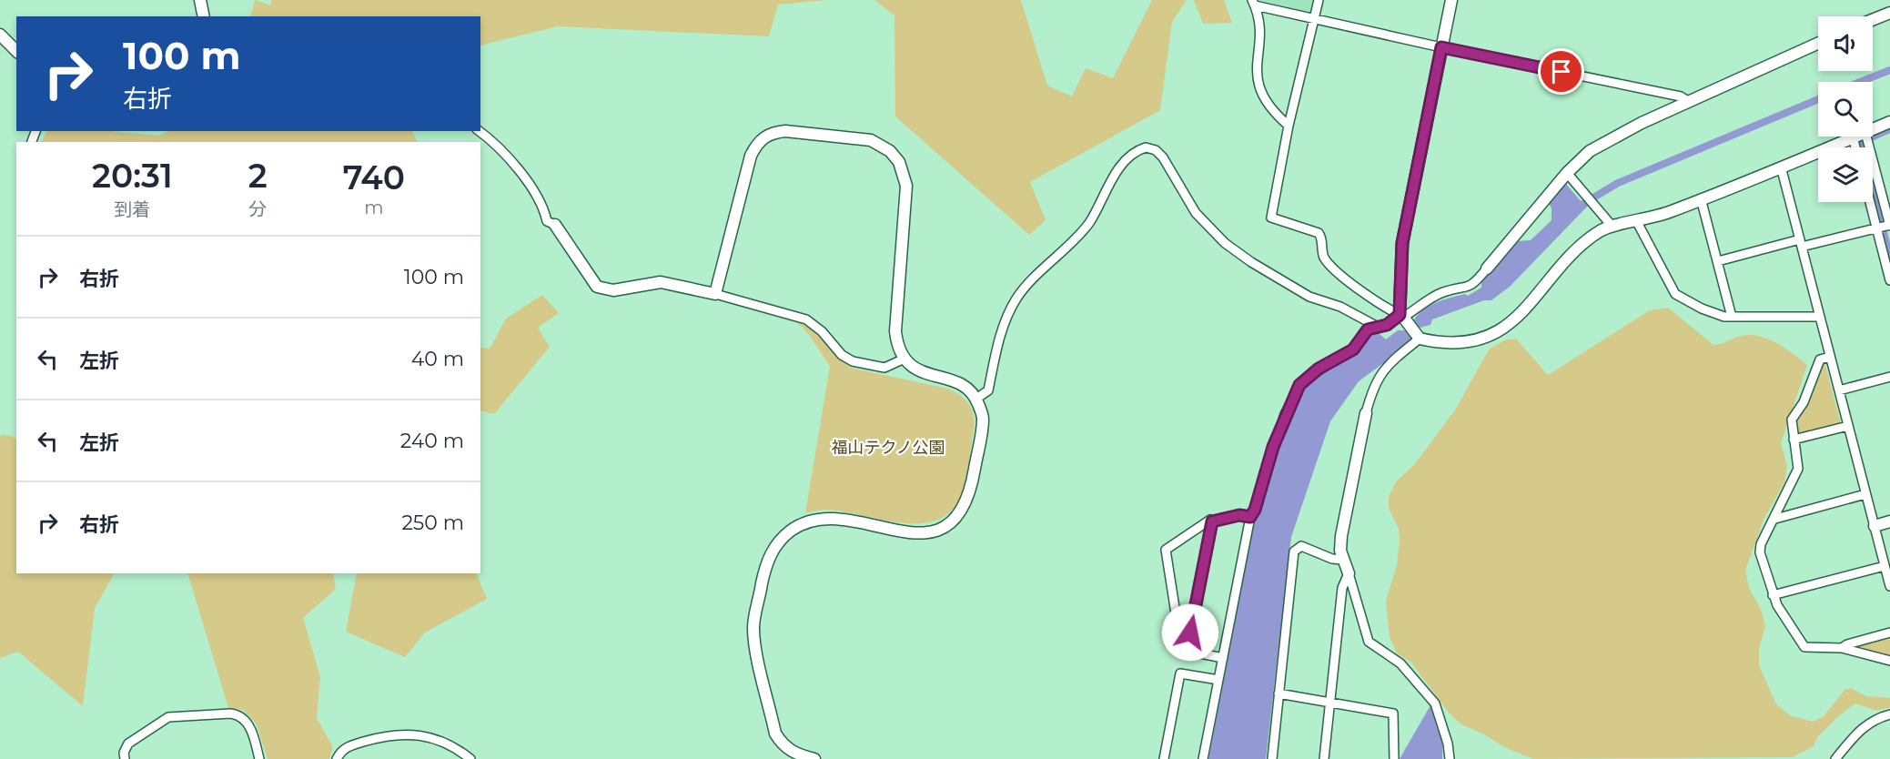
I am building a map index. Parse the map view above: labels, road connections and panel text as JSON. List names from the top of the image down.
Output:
{
  "parks": ["福山テクノ公園"],
  "page": {
    "turn": ["100 m", "右折"],
    "eta": [
      "20:31",
      "到着",
      "2",
      "分",
      "740",
      "m"
    ],
    "list": [
      {
        "name": "右折",
        "value": "100 m"
      },
      {
        "name": "左折",
        "value": "40 m"
      },
      {
        "name": "左折",
        "value": "240 m"
      },
      {
        "name": "右折",
        "value": "250 m"
      }
    ]
  }
}
